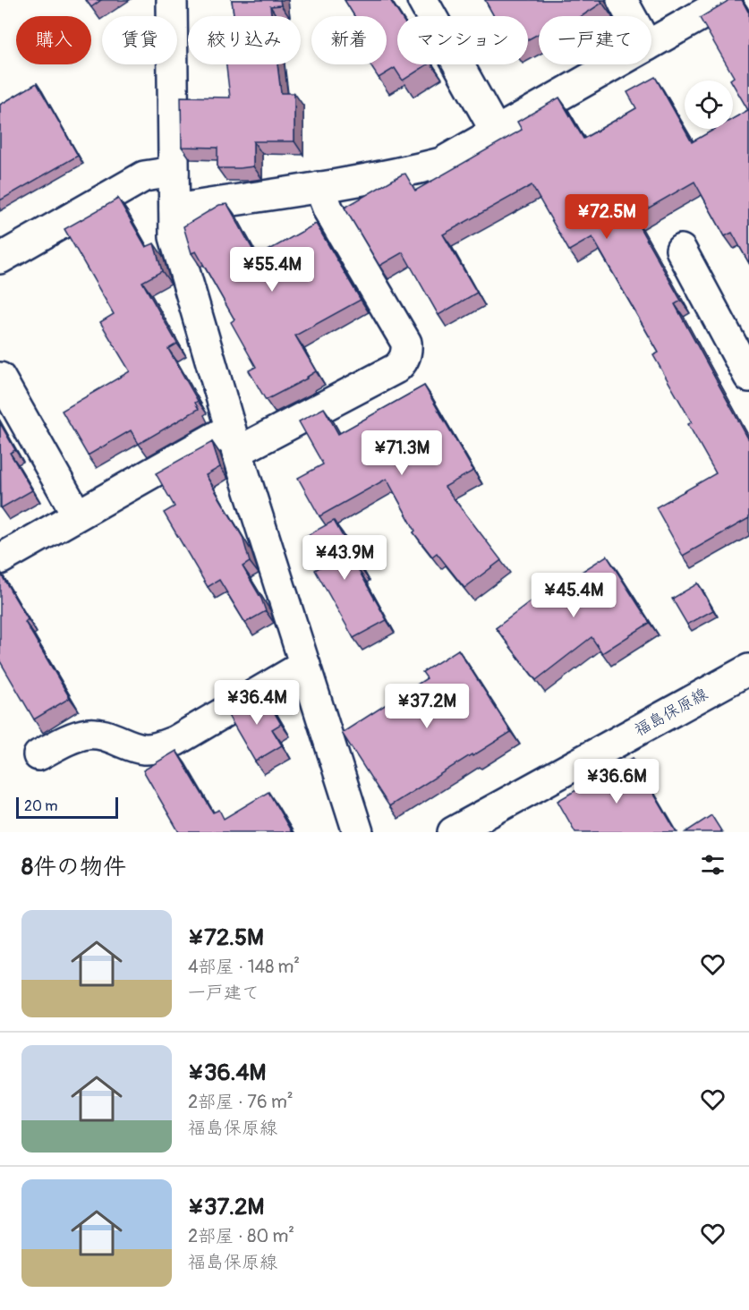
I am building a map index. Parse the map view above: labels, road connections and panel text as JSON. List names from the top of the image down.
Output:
{
  "streets": {
    "street": ["福島保原線"]
  },
  "scale_bar": "20 m",
  "page": {
    "chip": [
      "購入",
      "賃貸",
      "絞り込み",
      "新着",
      "マンション",
      "一戸建て"
    ],
    "price": [
      "¥72.5M",
      "¥55.4M",
      "¥71.3M",
      "¥43.9M",
      "¥45.4M",
      "¥36.4M",
      "¥37.2M",
      "¥36.6M"
    ],
    "scale": "20 m",
    "heading": "8件の物件",
    "list": [
      {
        "name": "¥72.5M",
        "note": "4部屋 · 148 m² · 一戸建て"
      },
      {
        "name": "¥36.4M",
        "note": "2部屋 · 76 m² · 福島保原線"
      },
      {
        "name": "¥37.2M",
        "note": "2部屋 · 80 m² · 福島保原線"
      }
    ]
  }
}
